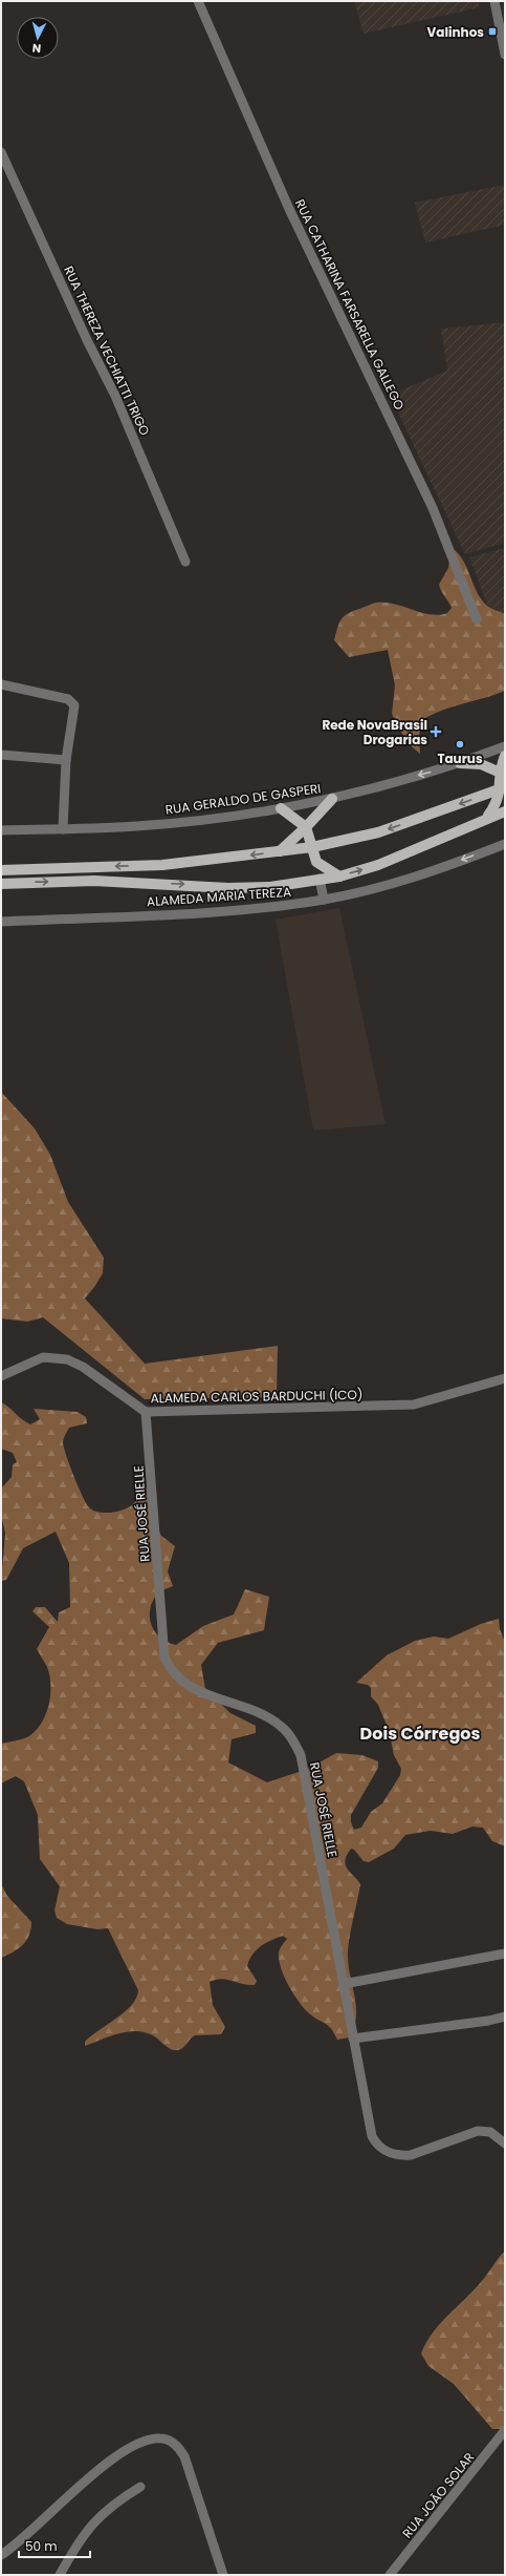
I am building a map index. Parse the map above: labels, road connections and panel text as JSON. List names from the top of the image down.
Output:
{
  "streets": {
    "street": [
      "RUA CATHARINA FARSARELLA GALLEGO",
      "RUA THEREZA VECHIATTI TRIGO",
      "RUA GERALDO DE GASPERI",
      "ALAMEDA MARIA TEREZA",
      "ALAMEDA CARLOS BARDUCHI (ICO)",
      "RUA JOSÉ RIELLE",
      "RUA JOÃO SOLAR"
    ]
  },
  "crossings": [
    ["ALAMEDA CARLOS BARDUCHI (ICO)", "RUA JOSÉ RIELLE"]
  ],
  "one_way": ["ALAMEDA MARIA TEREZA"],
  "districts": ["Dois Córregos"],
  "places": {
    "transit": ["Valinhos"],
    "health": ["Rede NovaBrasil Drogarias"],
    "other": ["Taurus"]
  },
  "scale_bar": "50 m",
  "north": "bottom"
}
